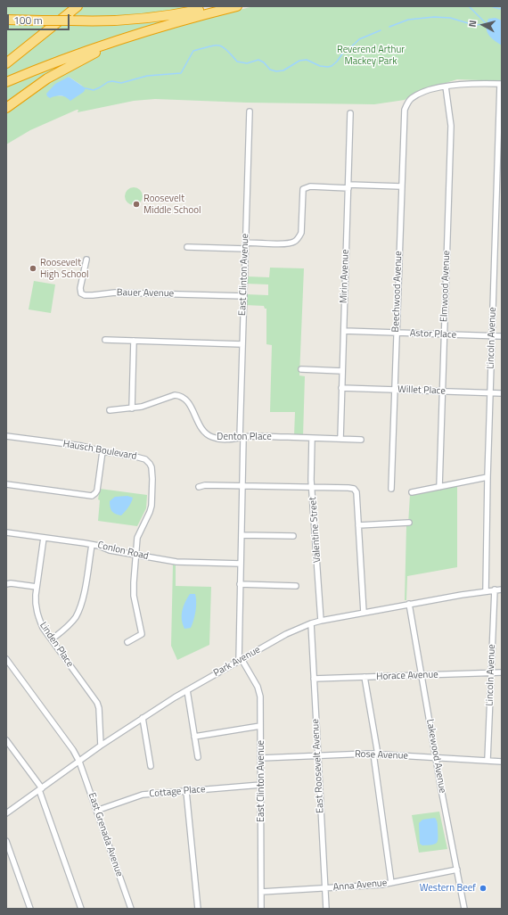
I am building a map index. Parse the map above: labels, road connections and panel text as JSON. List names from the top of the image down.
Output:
{
  "streets": {
    "street": [
      "East Clinton Avenue",
      "Mirin Avenue",
      "Elmwood Avenue",
      "Beechwood Avenue",
      "Bauer Avenue",
      "Astor Place",
      "Lincoln Avenue",
      "Willet Place",
      "Denton Place",
      "Hausch Boulevard",
      "Valentine Street",
      "Conlon Road",
      "Linden Place",
      "Park Avenue",
      "Horace Avenue",
      "Rose Avenue",
      "Lakewood Avenue",
      "East Roosevelt Avenue",
      "Cottage Place",
      "East Grenada Avenue",
      "Anna Avenue"
    ]
  },
  "crossings": [
    ["East Clinton Avenue", "Bauer Avenue"],
    ["East Clinton Avenue", "Denton Place"],
    ["East Clinton Avenue", "Park Avenue"],
    ["East Clinton Avenue", "Rose Avenue"],
    ["East Clinton Avenue", "Cottage Place"],
    ["East Clinton Avenue", "Anna Avenue"],
    ["Mirin Avenue", "Astor Place"],
    ["Mirin Avenue", "Willet Place"],
    ["Mirin Avenue", "Denton Place"],
    ["Elmwood Avenue", "Beechwood Avenue"],
    ["Elmwood Avenue", "Astor Place"],
    ["Elmwood Avenue", "Willet Place"],
    ["Beechwood Avenue", "Astor Place"],
    ["Beechwood Avenue", "Willet Place"],
    ["Astor Place", "Lincoln Avenue"],
    ["Lincoln Avenue", "Willet Place"],
    ["Lincoln Avenue", "Park Avenue"],
    ["Lincoln Avenue", "Horace Avenue"],
    ["Lincoln Avenue", "Rose Avenue"],
    ["Denton Place", "Valentine Street"],
    ["Hausch Boulevard", "Conlon Road"],
    ["Valentine Street", "Park Avenue"],
    ["Conlon Road", "Linden Place"],
    ["Linden Place", "Park Avenue"],
    ["Park Avenue", "Lakewood Avenue"],
    ["Park Avenue", "East Roosevelt Avenue"],
    ["Park Avenue", "East Grenada Avenue"],
    ["Horace Avenue", "Lakewood Avenue"],
    ["Horace Avenue", "East Roosevelt Avenue"],
    ["Rose Avenue", "Lakewood Avenue"],
    ["Rose Avenue", "East Roosevelt Avenue"],
    ["Lakewood Avenue", "Anna Avenue"],
    ["East Roosevelt Avenue", "Anna Avenue"],
    ["Cottage Place", "East Grenada Avenue"]
  ],
  "parks": ["Reverend Arthur Mackey Park"],
  "places": ["Roosevelt Middle School", "Roosevelt High School", "Western Beef"],
  "scale_bar": "100 m",
  "north": "left"
}
